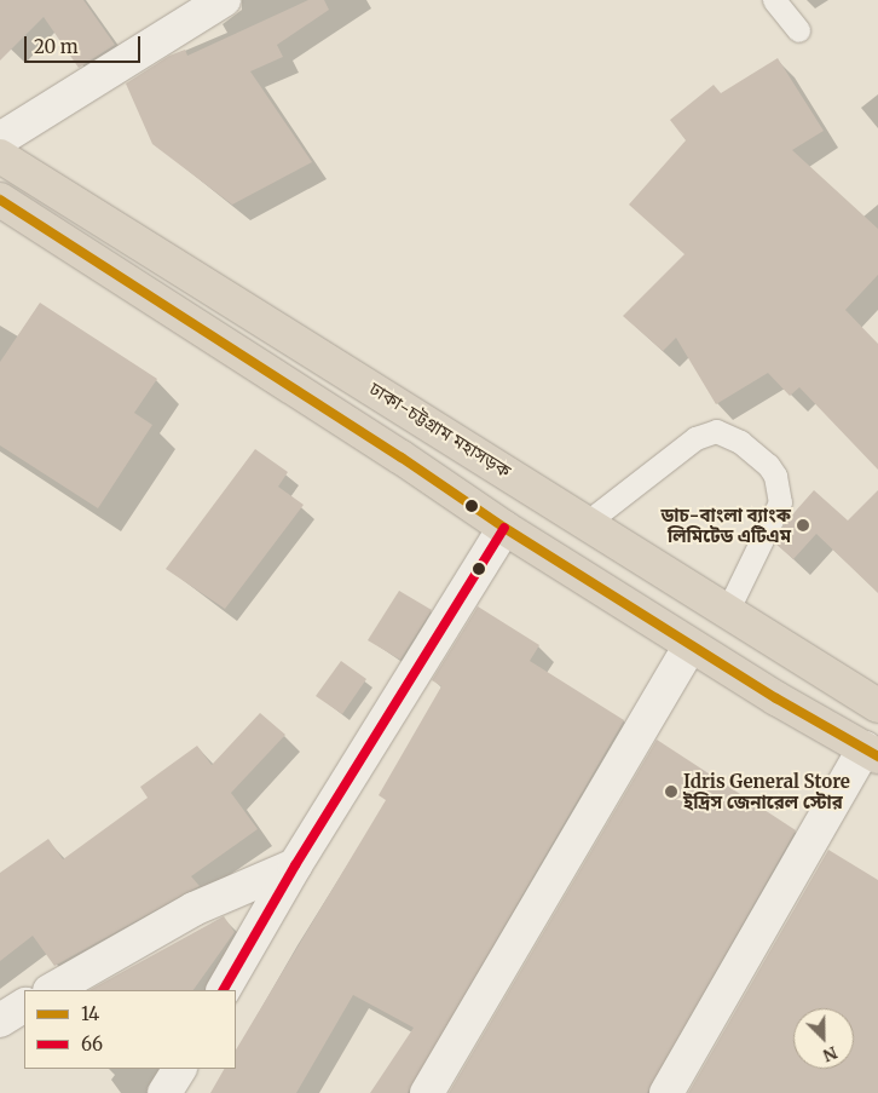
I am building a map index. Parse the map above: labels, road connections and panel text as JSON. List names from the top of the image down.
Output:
{
  "streets": {
    "highway": ["ঢাকা-চট্টগ্রাম মহাসড়ক"]
  },
  "places": ["ডাচ-বাংলা ব্যাংক লিমিটেড এটিএম", "Idris General Store ইদ্রিস জেনারেল স্টোর"],
  "lines": ["transit line 14", "transit line 66"],
  "legend": ["14", "66"],
  "scale_bar": "20 m",
  "north": "bottom right"
}
